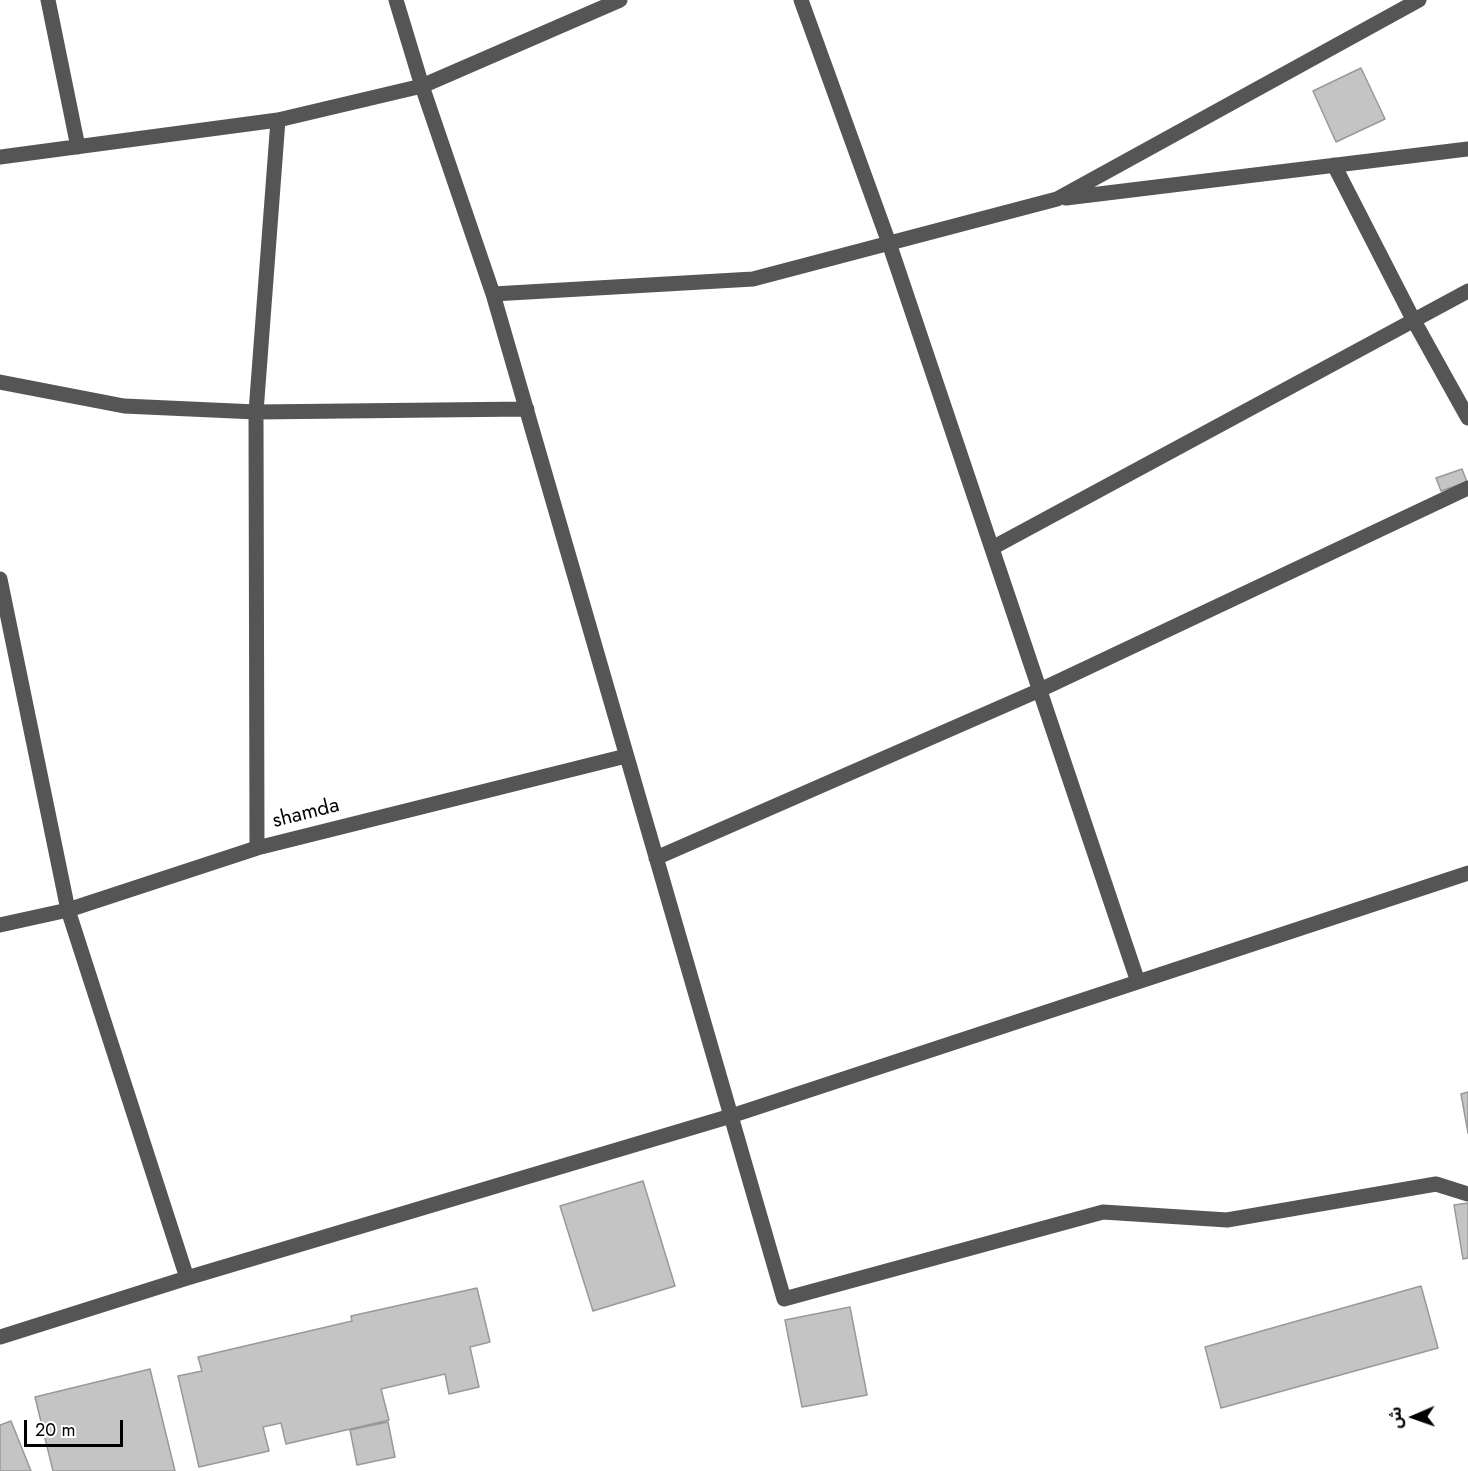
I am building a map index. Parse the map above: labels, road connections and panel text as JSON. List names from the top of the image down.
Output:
{
  "streets": {
    "street": ["shamda"]
  },
  "scale_bar": "20 m",
  "north": "left"
}
